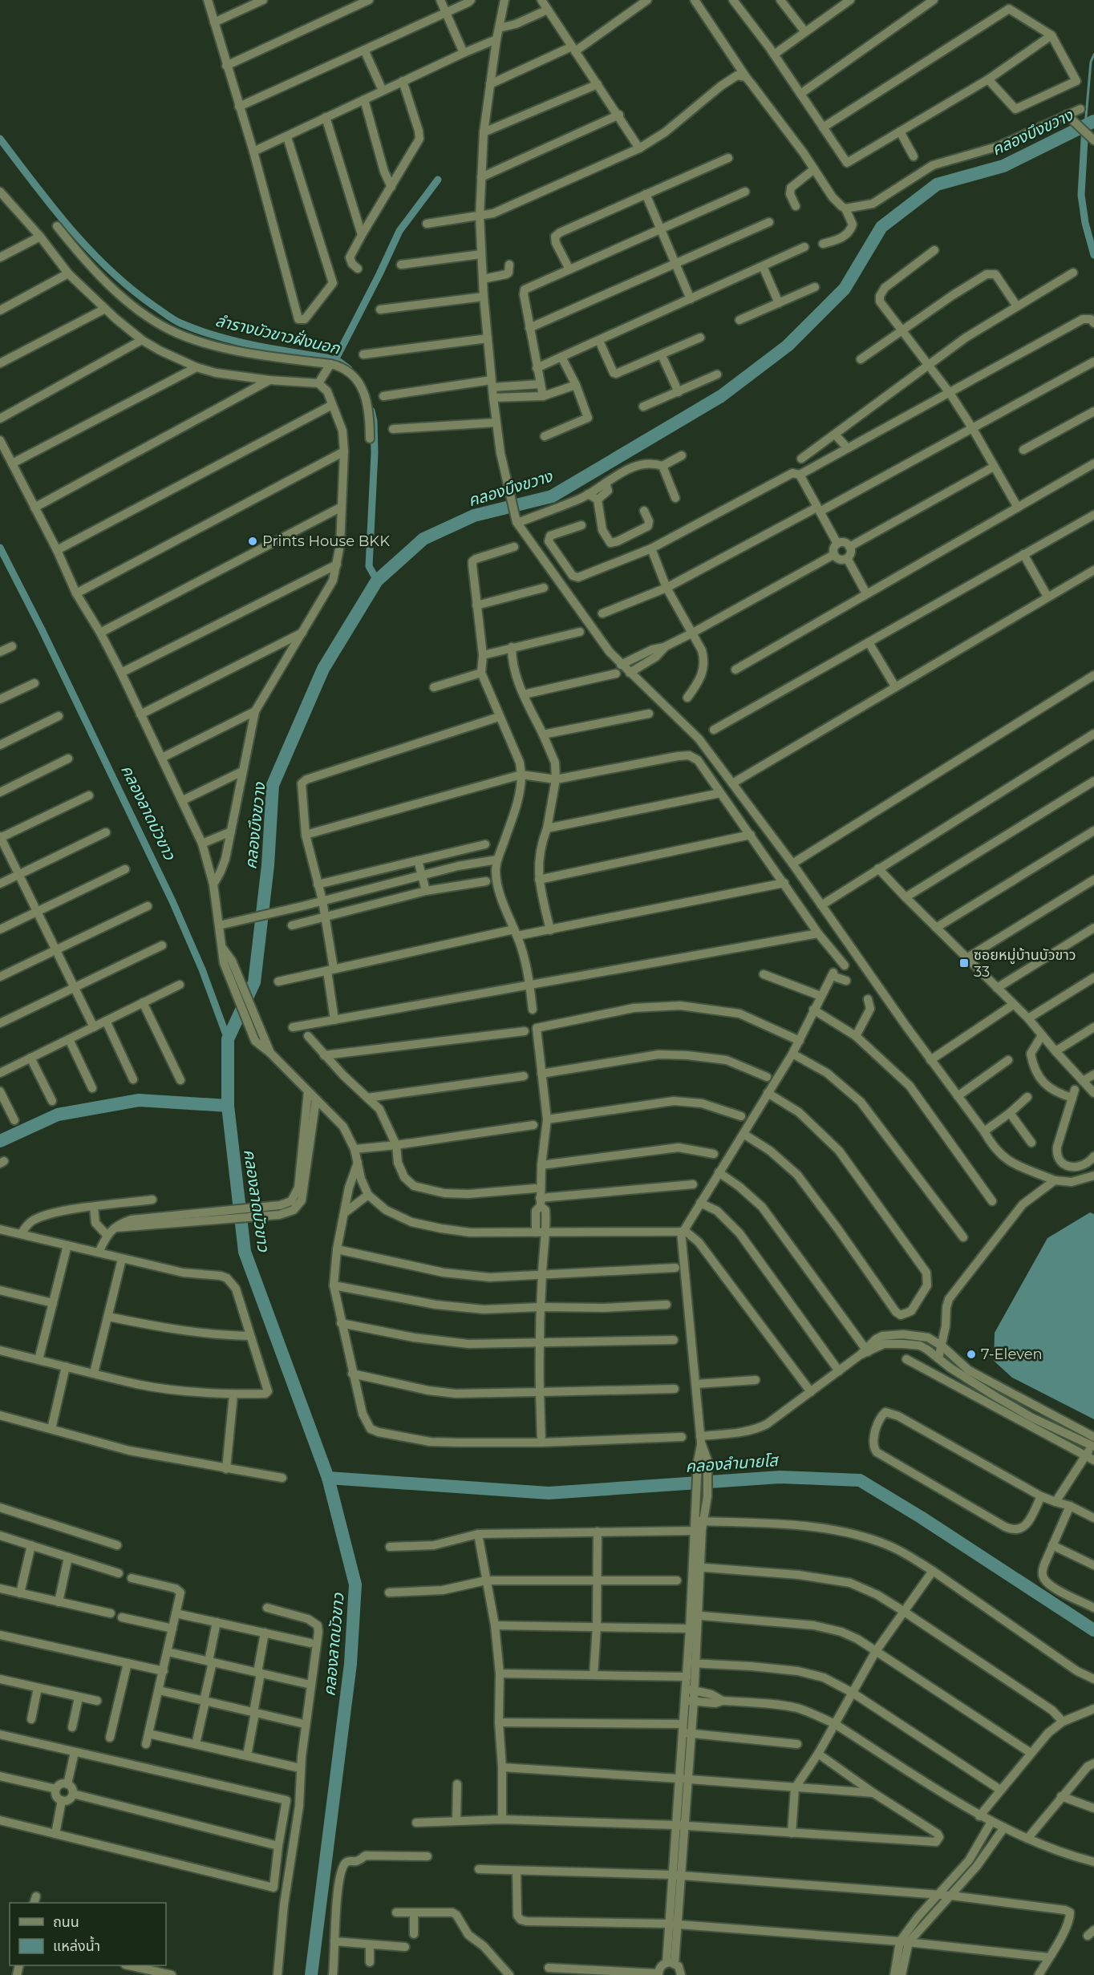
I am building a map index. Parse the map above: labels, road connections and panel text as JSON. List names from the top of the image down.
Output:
{
  "water": [
    "คลองบึงขวาง",
    "ลำรางบัวขาวฝั่งนอก",
    "คลองลาดบัวขาว",
    "คลองลำนายโส"
  ],
  "places": {
    "other": ["Prints House BKK", "7-Eleven"],
    "transit": ["ซอยหมู่บ้านบัวขาว 33"]
  },
  "legend": ["ถนน", "แหล่งน้ำ"]
}
